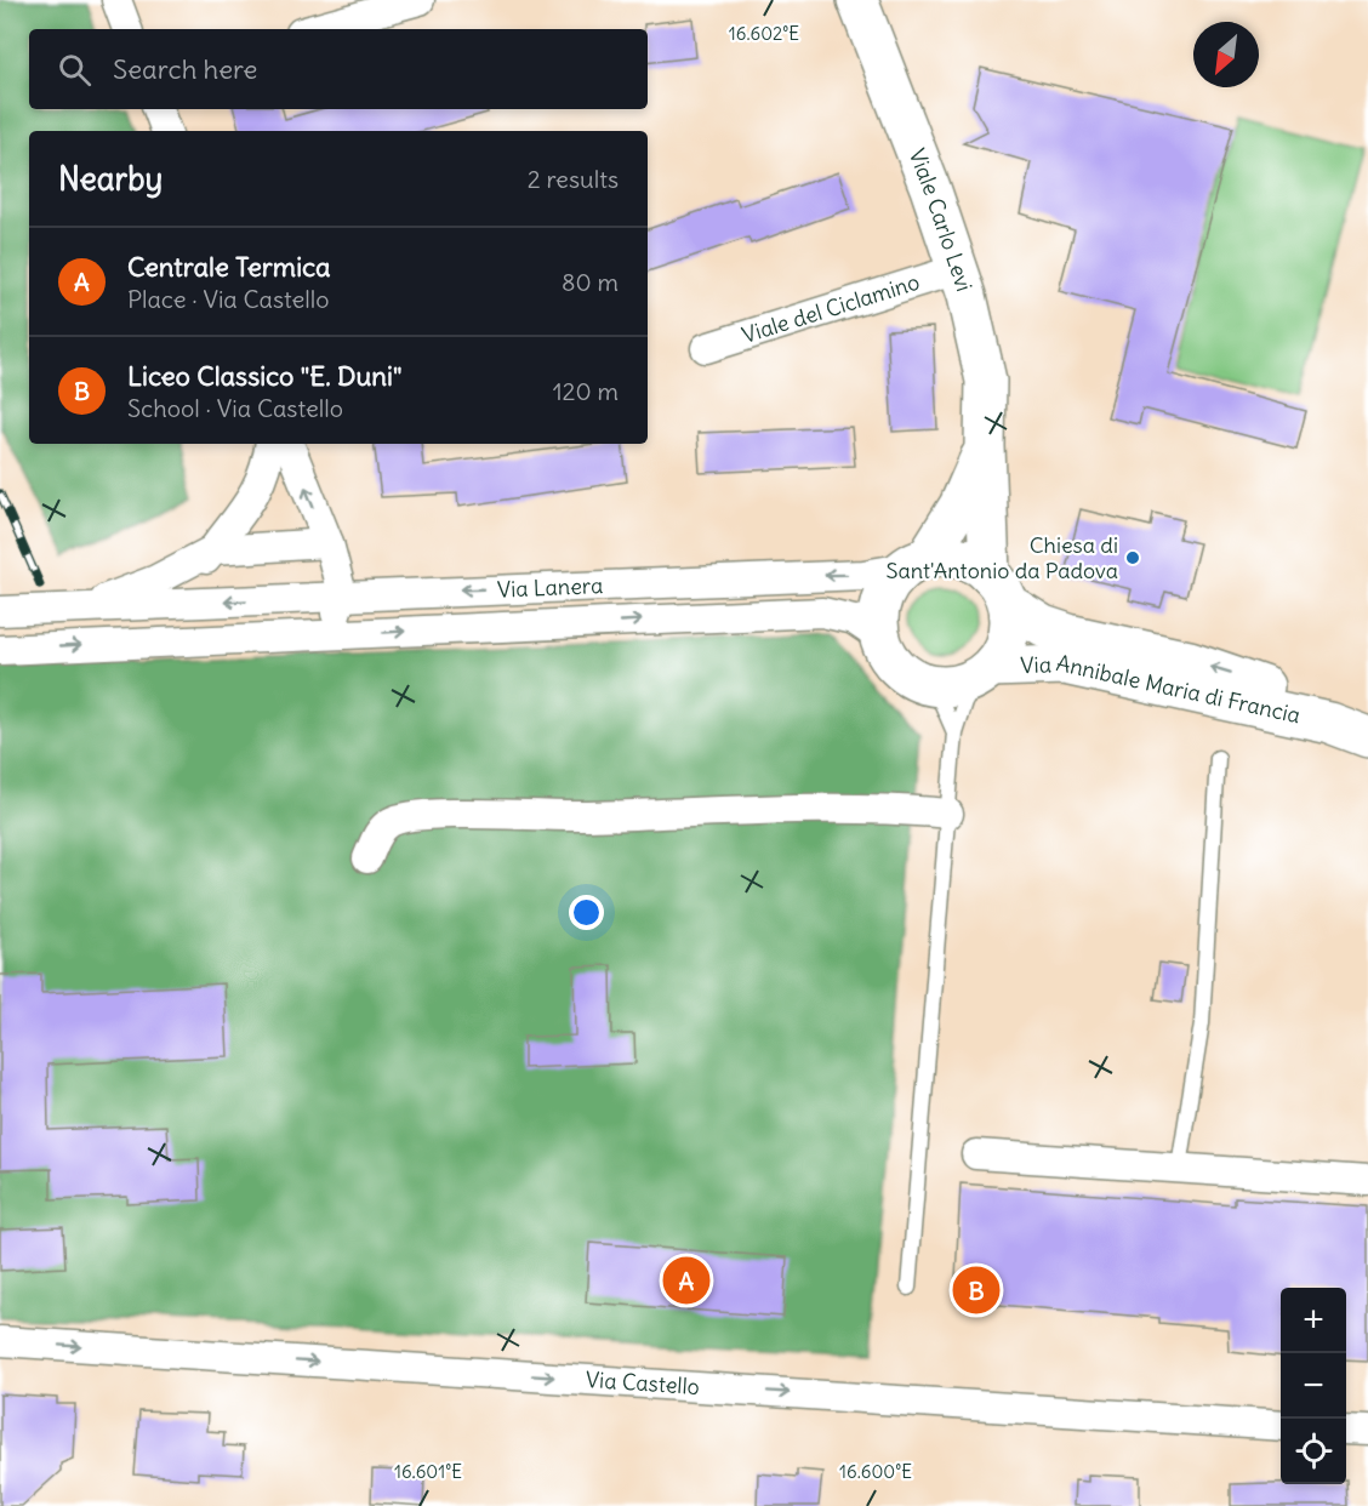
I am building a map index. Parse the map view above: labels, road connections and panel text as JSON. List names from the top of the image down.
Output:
{
  "streets": {
    "main road": ["Viale Carlo Levi", "Via Annibale Maria di Francia"],
    "street": ["Viale del Ciclamino", "Via Lanera", "Via Castello"]
  },
  "crossings": [
    ["Viale Carlo Levi", "Viale del Ciclamino"],
    ["Viale Carlo Levi", "Via Lanera"],
    ["Viale Carlo Levi", "Via Annibale Maria di Francia"],
    ["Via Lanera", "Via Annibale Maria di Francia"]
  ],
  "one_way": ["Via Castello"],
  "places": ["Chiesa di Sant'Antonio da Padova"],
  "north": "bottom left",
  "page": {
    "search": "Search here",
    "heading": ["Nearby", "2 results"],
    "list": [
      {
        "mark": "A",
        "name": "Centrale Termica",
        "note": "Place · Via Castello",
        "value": "80 m"
      },
      {
        "mark": "B",
        "name": "Liceo Classico \"E. Duni\"",
        "note": "School · Via Castello",
        "value": "120 m"
      }
    ],
    "pins": ["A", "B"],
    "map_buttons": ["+", "−"]
  },
  "coordinates": ["16.602°E", "16.601°E", "16.600°E"]
}
